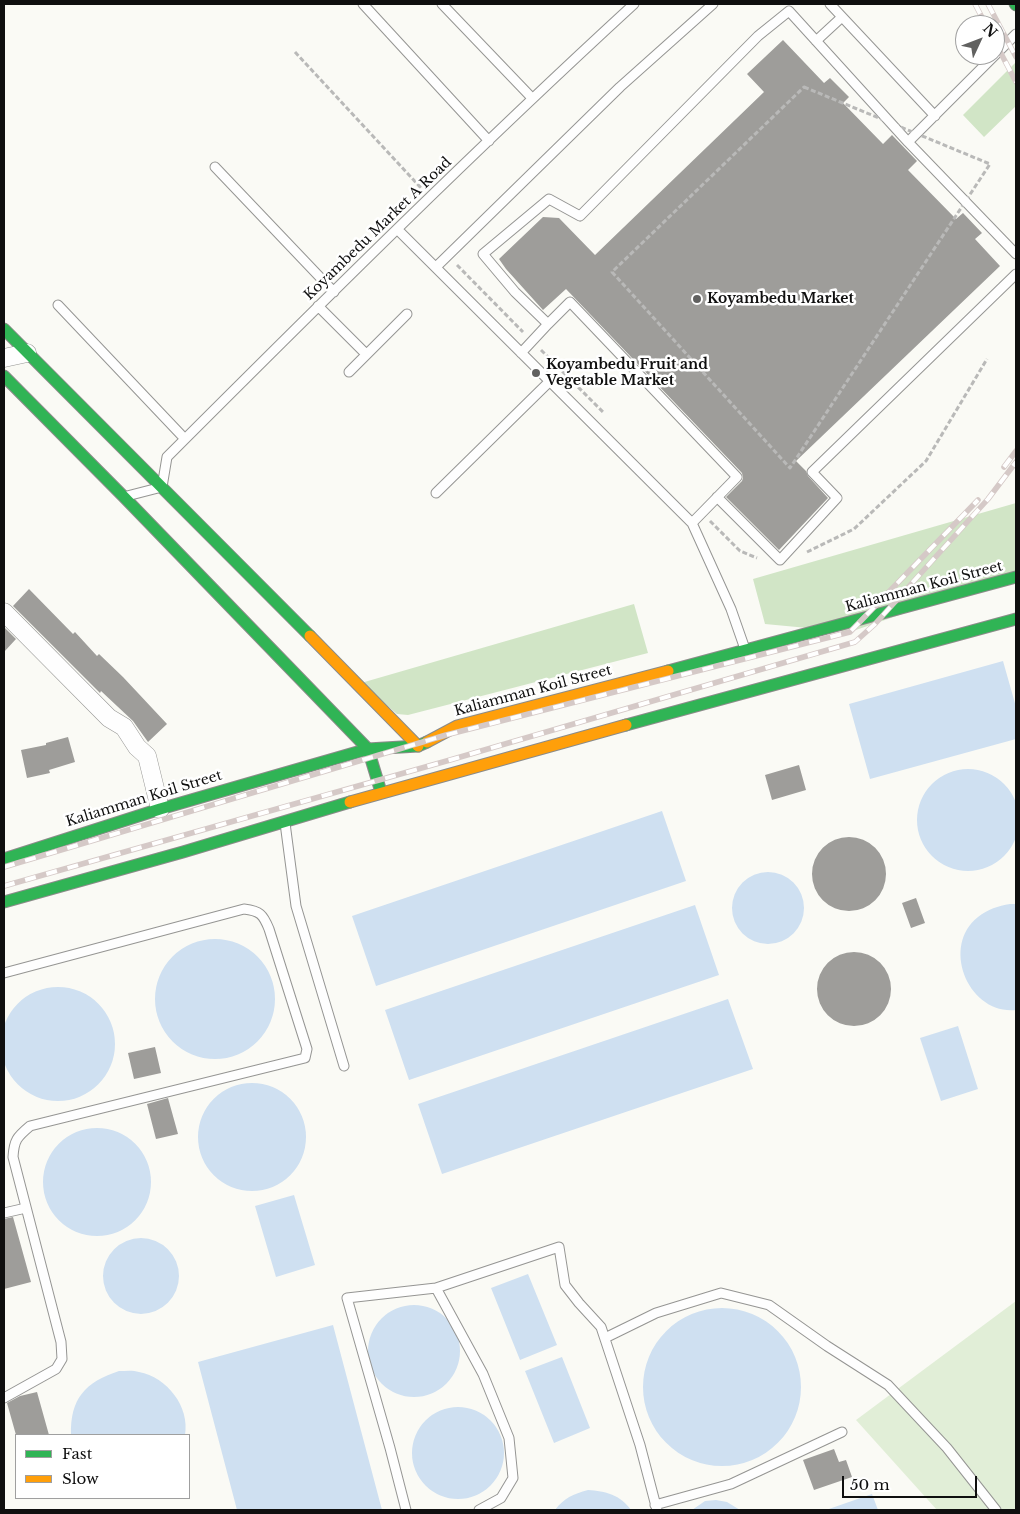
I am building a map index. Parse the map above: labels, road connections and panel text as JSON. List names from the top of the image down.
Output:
{
  "streets": {
    "main road": ["Kaliamman Koil Street"],
    "lane": ["Koyambedu Market A Road"]
  },
  "places": ["Koyambedu Market", "Koyambedu Fruit and Vegetable Market"],
  "legend": ["Fast", "Slow"],
  "scale_bar": "50 m",
  "north": "top right"
}
